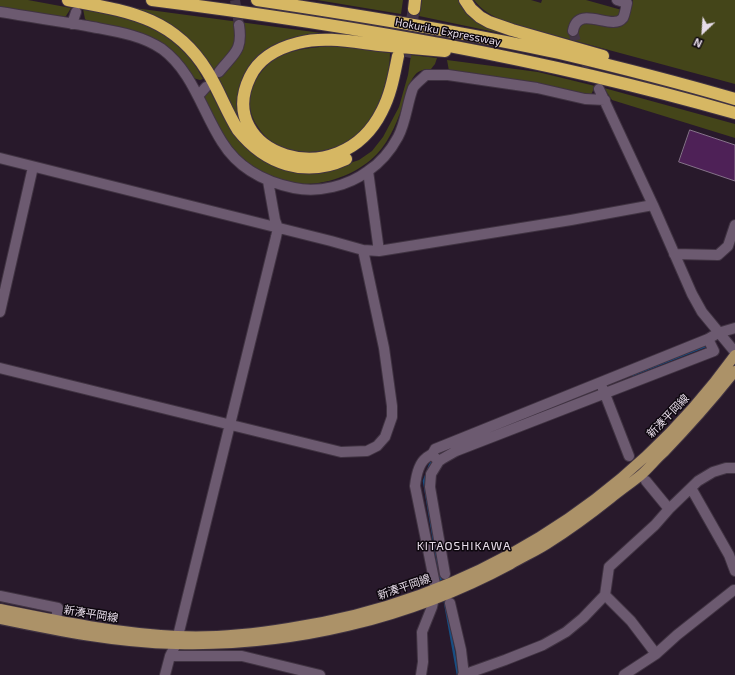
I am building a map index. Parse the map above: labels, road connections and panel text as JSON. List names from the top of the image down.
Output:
{
  "streets": {
    "highway": ["Hokuriku Expressway"],
    "main road": ["新湊平岡線"]
  },
  "districts": ["KITAOSHIKAWA"],
  "north": "bottom left"
}
